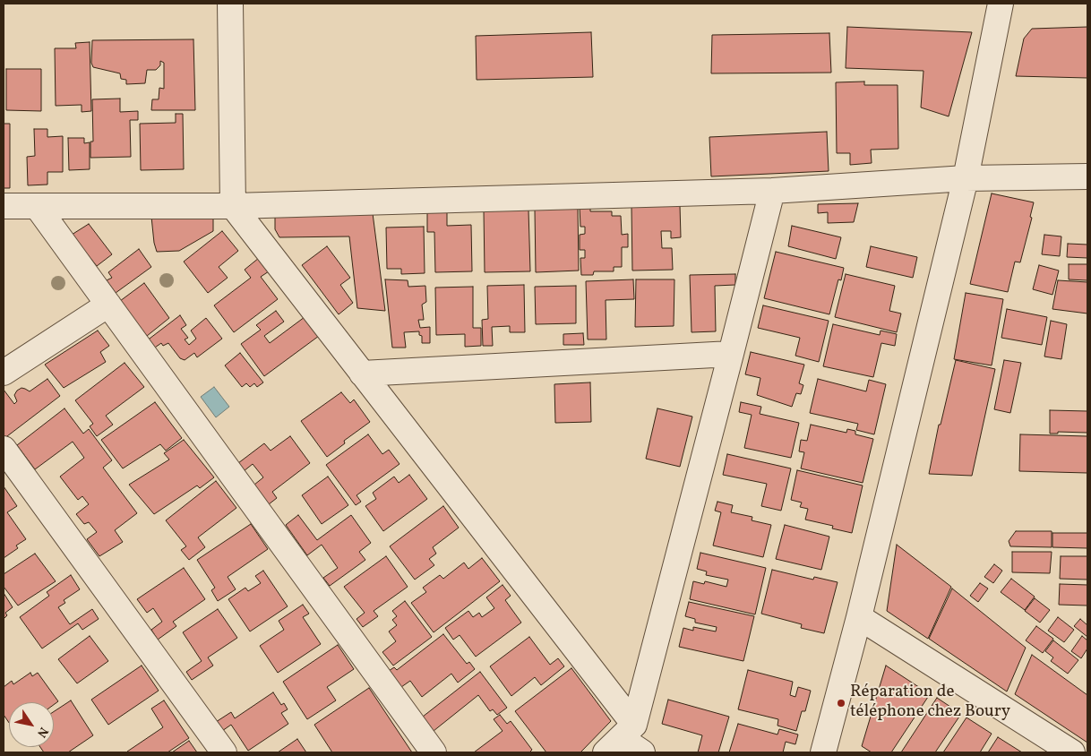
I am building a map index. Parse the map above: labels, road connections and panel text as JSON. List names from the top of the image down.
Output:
{
  "places": ["Réparation de téléphone chez Boury"],
  "north": "bottom right"
}
